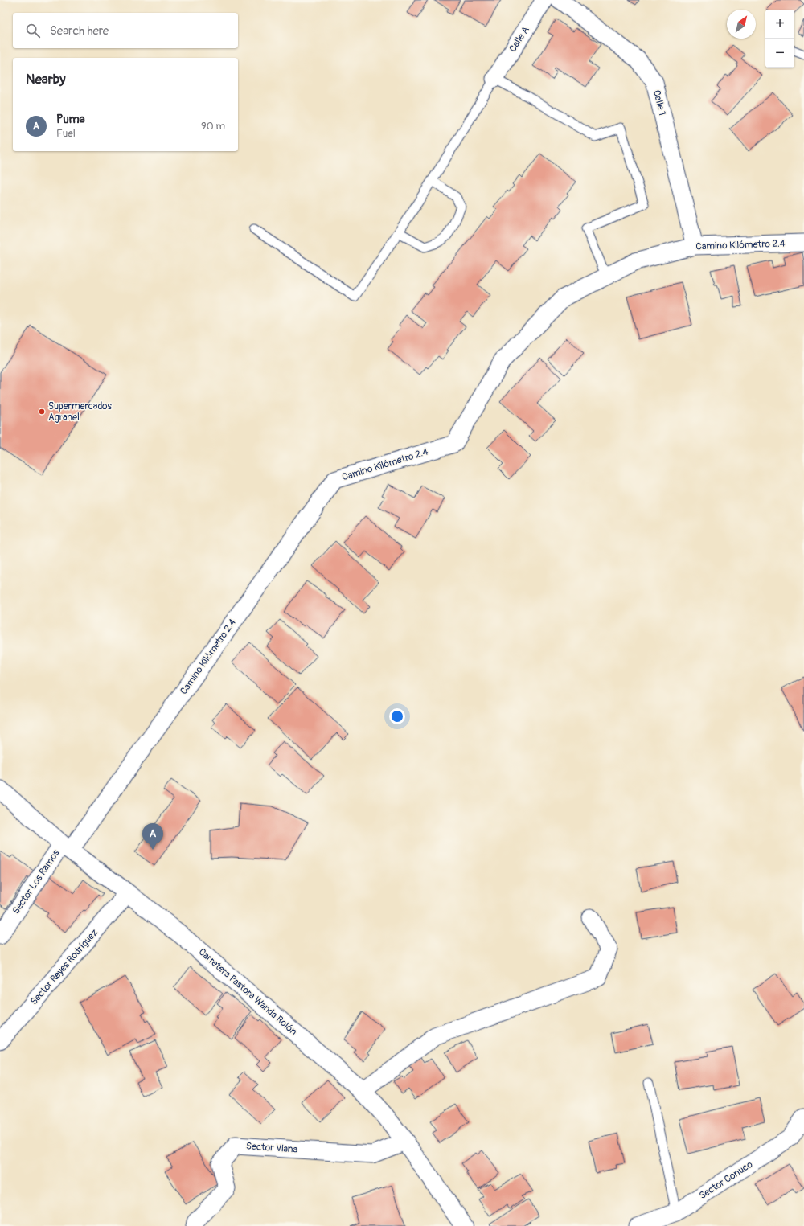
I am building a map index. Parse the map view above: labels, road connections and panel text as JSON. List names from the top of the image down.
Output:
{
  "streets": {
    "street": [
      "Calle A",
      "Calle 1",
      "Camino Kilómetro 2.4",
      "Sector Los Ramos",
      "Sector Reyes Rodríguez",
      "Carretera Pastora Wanda Rolón",
      "Sector Viana",
      "Sector Conuco"
    ]
  },
  "crossings": [
    ["Calle 1", "Camino Kilómetro 2.4"],
    ["Camino Kilómetro 2.4", "Sector Los Ramos"],
    ["Camino Kilómetro 2.4", "Carretera Pastora Wanda Rolón"],
    ["Sector Los Ramos", "Carretera Pastora Wanda Rolón"],
    ["Sector Reyes Rodríguez", "Carretera Pastora Wanda Rolón"],
    ["Carretera Pastora Wanda Rolón", "Sector Viana"]
  ],
  "places": ["Supermercados Agranel"],
  "north": "top right",
  "page": {
    "map_buttons": ["+", "−"],
    "search": "Search here",
    "heading": "Nearby",
    "list": [
      {
        "mark": "A",
        "name": "Puma",
        "note": "Fuel",
        "value": "90 m"
      }
    ],
    "pins": "A"
  }
}
